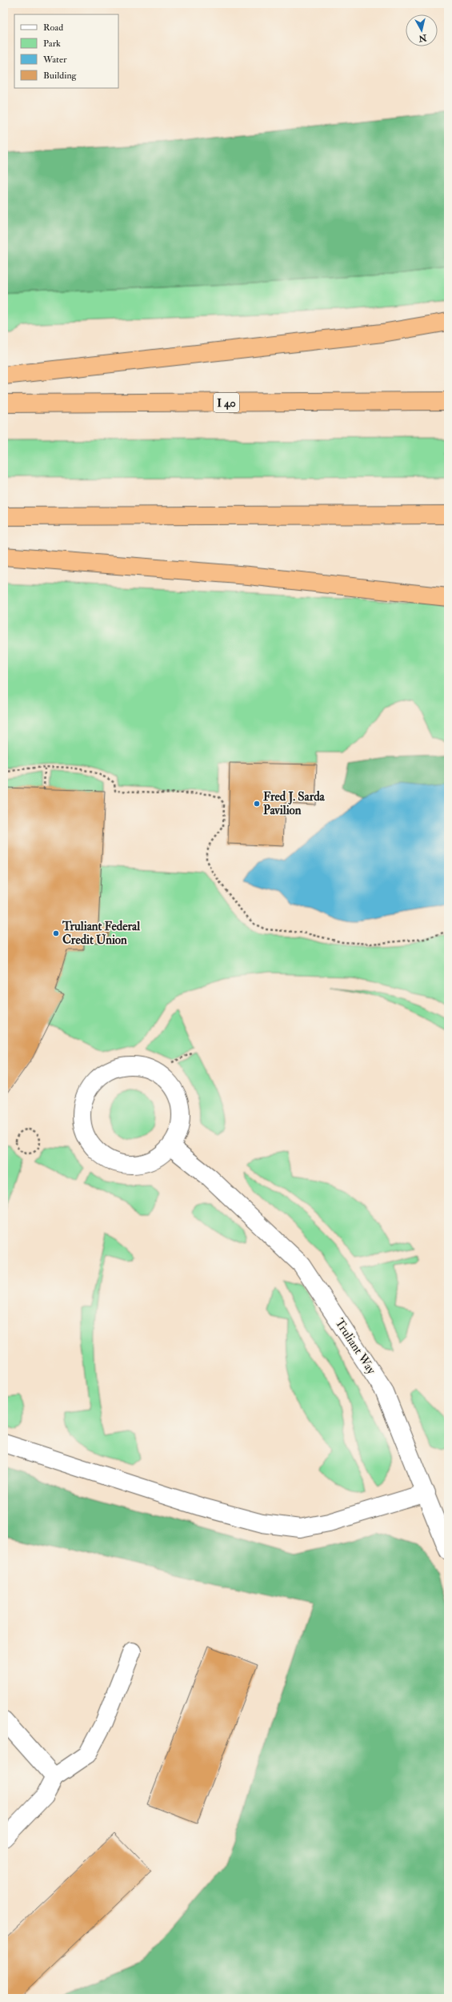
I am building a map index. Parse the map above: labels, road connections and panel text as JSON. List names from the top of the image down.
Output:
{
  "streets": {
    "highway": ["I 40"],
    "lane": ["Truliant Way"]
  },
  "places": ["Fred J. Sarda Pavilion", "Truliant Federal Credit Union"],
  "legend": [
    "Road",
    "Park",
    "Water",
    "Building"
  ],
  "north": "bottom"
}
